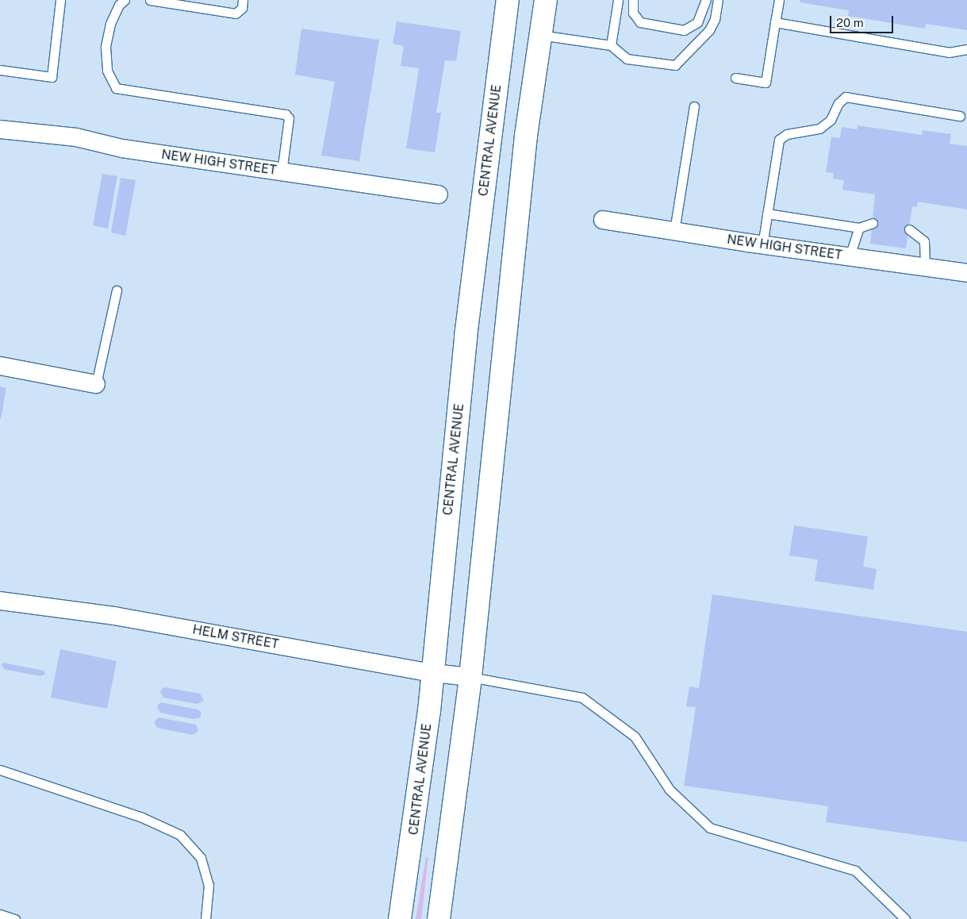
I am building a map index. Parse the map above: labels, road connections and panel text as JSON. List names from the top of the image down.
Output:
{
  "streets": {
    "main road": ["CENTRAL AVENUE"],
    "street": ["NEW HIGH STREET", "HELM STREET"]
  },
  "crossings": [
    ["CENTRAL AVENUE", "HELM STREET"]
  ],
  "scale_bar": "20 m"
}
